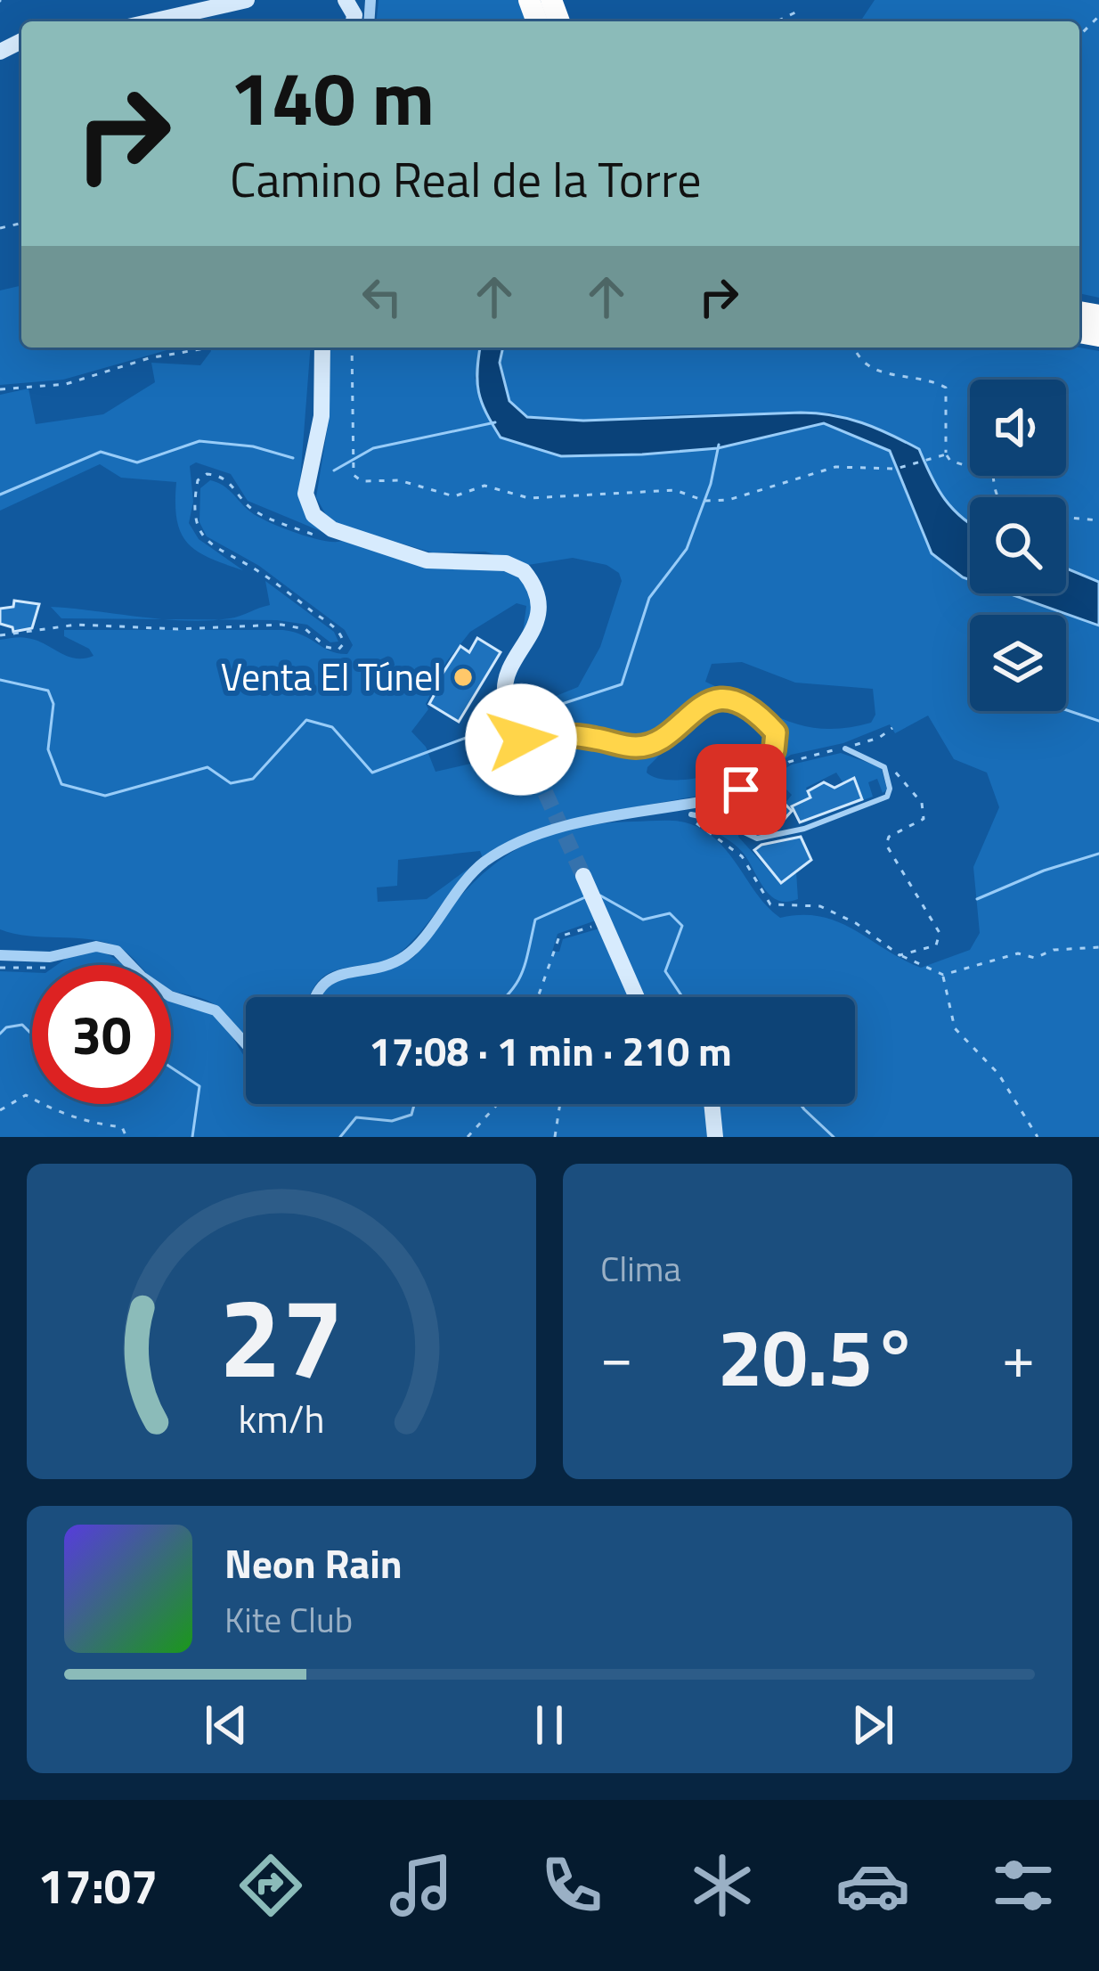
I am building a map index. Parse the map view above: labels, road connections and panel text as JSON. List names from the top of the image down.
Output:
{
  "places": ["Venta El Túnel"],
  "page": {
    "turn": ["140 m", "Camino Real de la Torre"],
    "limit": "30",
    "trip": "17:08 · 1 min · 210 m",
    "tile": "Clima",
    "heat": ["−", "20.5°", "+"],
    "song": ["Neon Rain", "Kite Club"],
    "tabs": "17:07",
    "gauge": ["27", "km/h"]
  }
}
